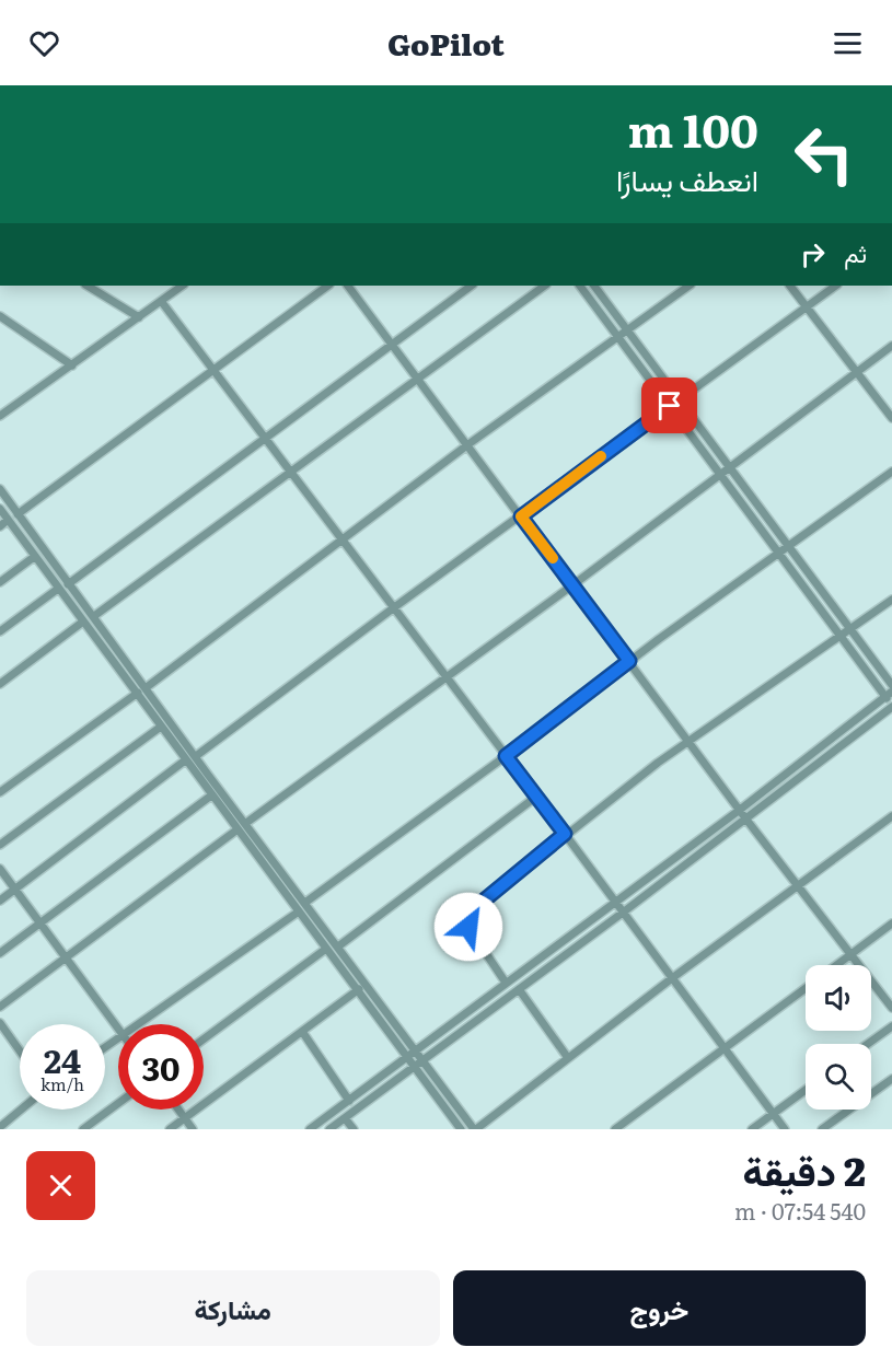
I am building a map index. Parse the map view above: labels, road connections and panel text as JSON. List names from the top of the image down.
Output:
{
  "page": {
    "header": "GoPilot",
    "turn": ["100 m", "انعطف يسارًا"],
    "then": "ثم",
    "speed": "24 km/h",
    "limit": "30",
    "heading": ["2 دقيقة", "540 m · 07:54"],
    "buttons": ["خروج", "مشاركة"]
  }
}
